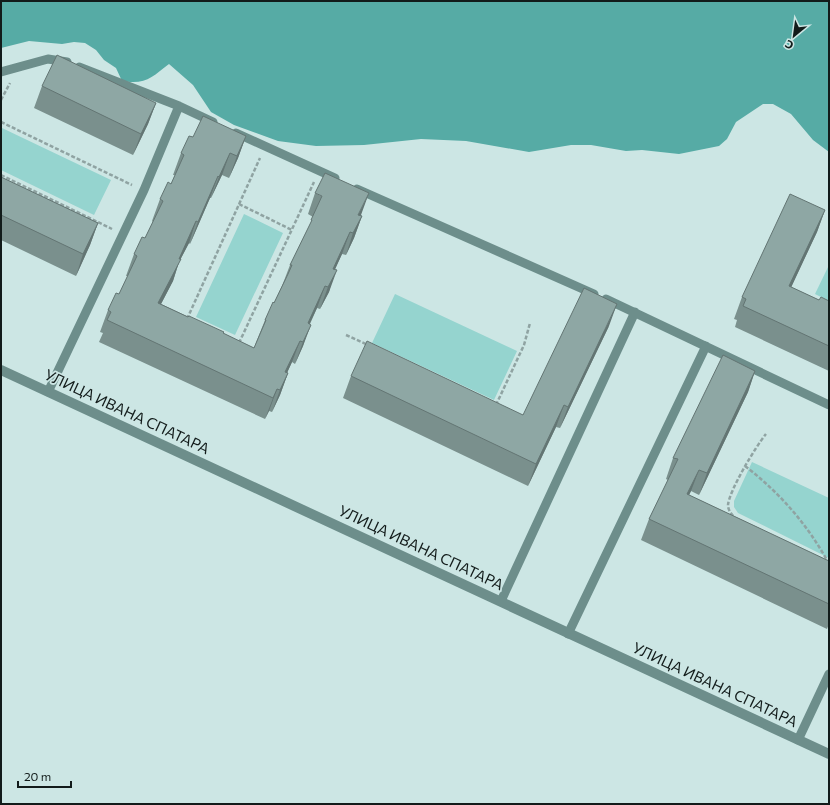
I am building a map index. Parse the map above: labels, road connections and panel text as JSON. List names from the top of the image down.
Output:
{
  "streets": {
    "street": ["УЛИЦА ИВАНА СПАТАРА"]
  },
  "scale_bar": "20 m",
  "north": "bottom left"
}
